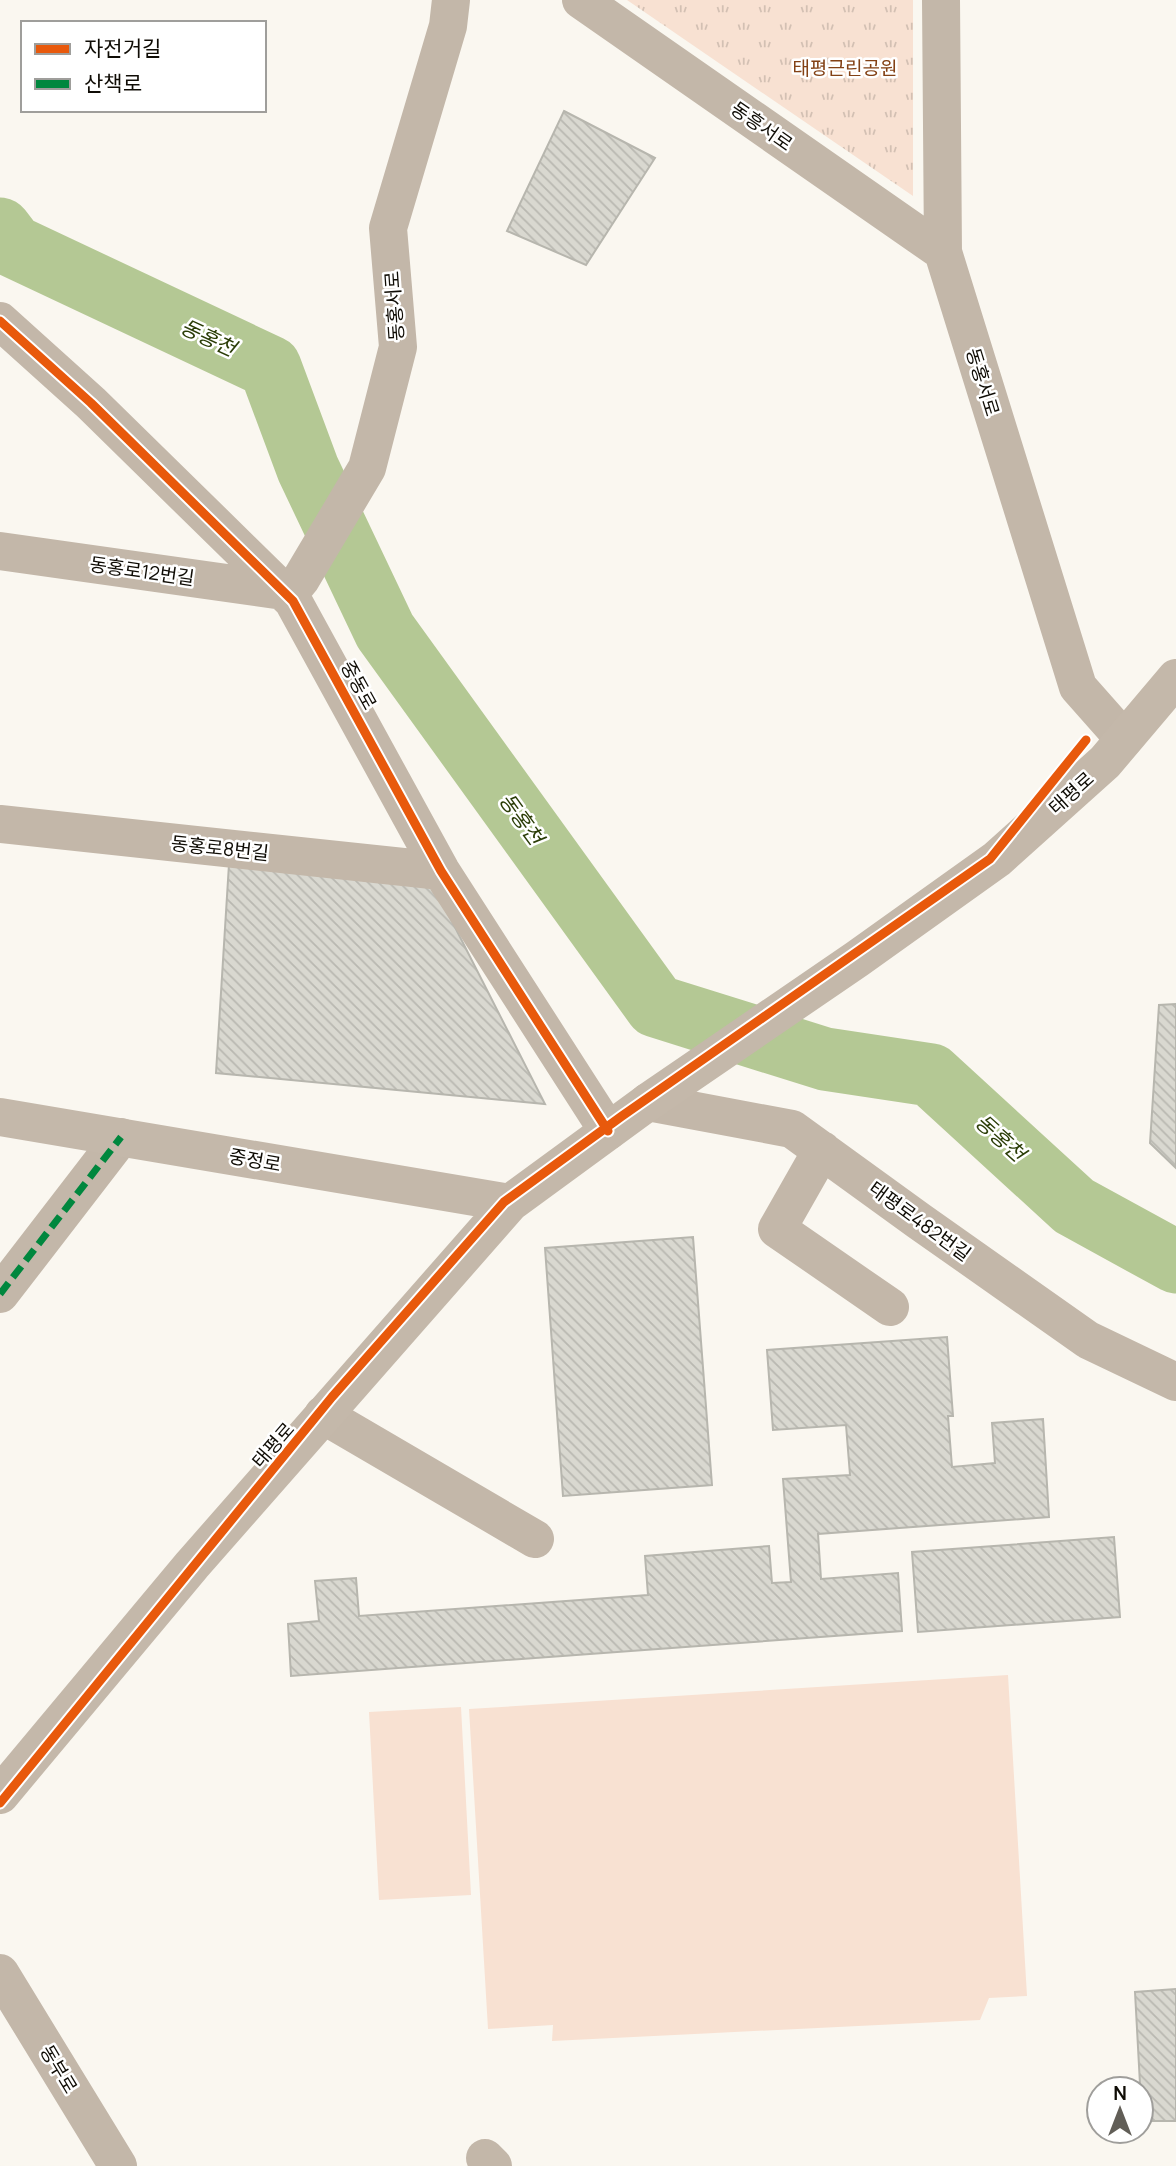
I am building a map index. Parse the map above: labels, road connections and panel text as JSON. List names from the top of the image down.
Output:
{
  "streets": {
    "main road": ["태평로", "중정로"],
    "street": [
      "동흥서로",
      "동홍서로",
      "동홍로12번길",
      "중동로",
      "동홍로8번길",
      "태평로482번길",
      "동부로"
    ]
  },
  "crossings": [
    ["동흥서로", "동홍서로"],
    ["동홍서로", "동홍로12번길"],
    ["동홍서로", "중동로"],
    ["동홍서로", "태평로"],
    ["동홍로12번길", "중동로"],
    ["중동로", "태평로"],
    ["중동로", "동홍로8번길"],
    ["태평로", "중정로"],
    ["태평로", "태평로482번길"]
  ],
  "water": ["동홍천"],
  "parks": ["태평근린공원"],
  "legend": ["자전거길", "산책로"],
  "north": "top"
}
